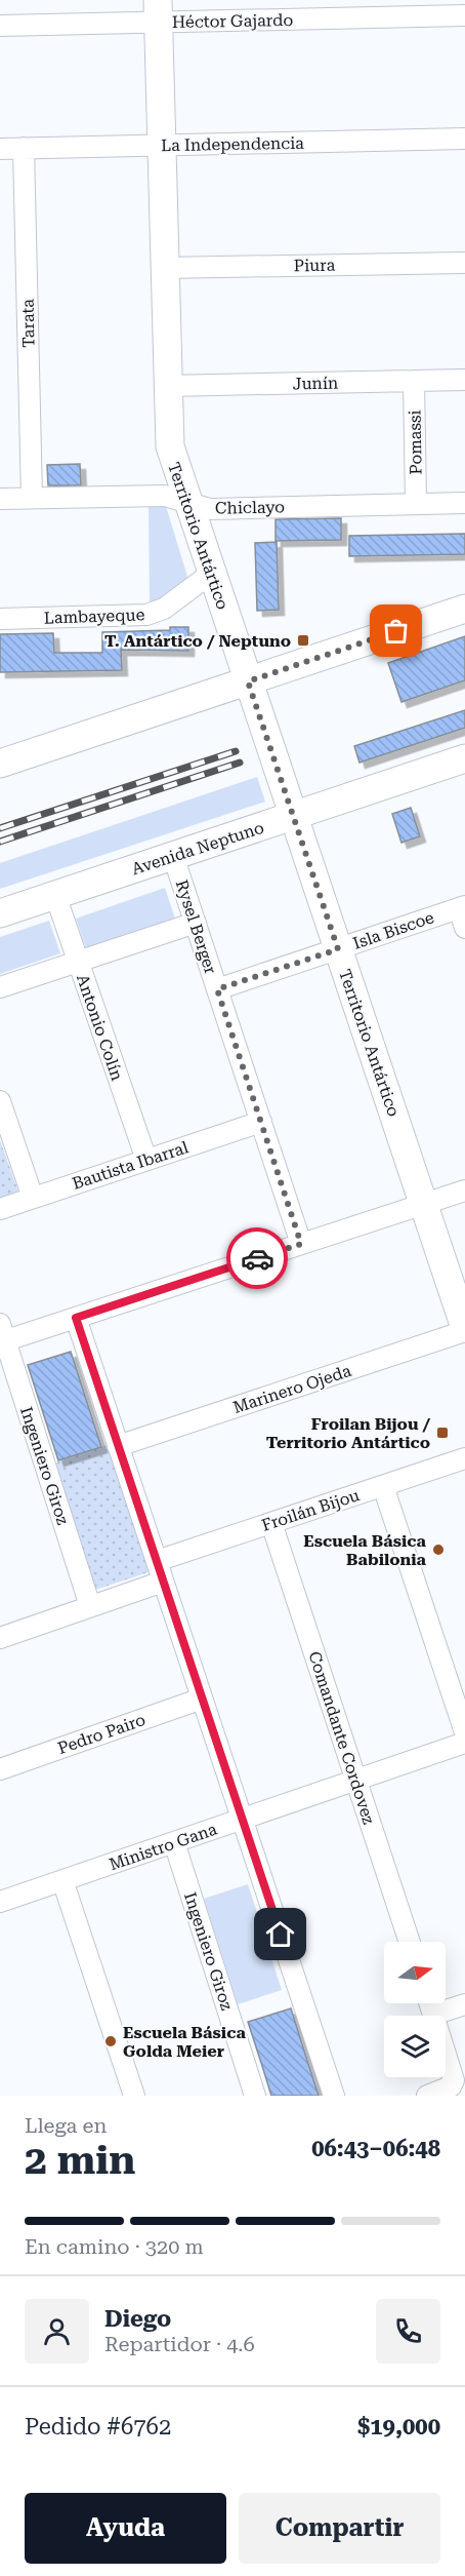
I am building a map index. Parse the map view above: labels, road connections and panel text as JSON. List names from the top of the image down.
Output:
{
  "streets": {
    "street": [
      "Héctor Gajardo",
      "La Independencia",
      "Piura",
      "Tarata",
      "Junín",
      "Pomassi",
      "Chiclayo",
      "Territorio Antártico",
      "Lambayeque",
      "Avenida Neptuno",
      "Rysel Berger",
      "Isla Biscoe",
      "Antonio Colín",
      "Bautista Ibarral",
      "Marinero Ojeda",
      "Ingeniero Giroz",
      "Froilán Bijou",
      "Pedro Pairo",
      "Comandante Cordovez",
      "Ministro Gana"
    ]
  },
  "crossings": [
    ["Héctor Gajardo", "Territorio Antártico"],
    ["La Independencia", "Tarata"],
    ["La Independencia", "Territorio Antártico"],
    ["Piura", "Territorio Antártico"],
    ["Tarata", "Chiclayo"],
    ["Junín", "Pomassi"],
    ["Junín", "Territorio Antártico"],
    ["Pomassi", "Chiclayo"],
    ["Chiclayo", "Territorio Antártico"],
    ["Territorio Antártico", "Lambayeque"],
    ["Territorio Antártico", "Avenida Neptuno"],
    ["Territorio Antártico", "Isla Biscoe"],
    ["Territorio Antártico", "Marinero Ojeda"],
    ["Avenida Neptuno", "Rysel Berger"],
    ["Avenida Neptuno", "Antonio Colín"],
    ["Rysel Berger", "Isla Biscoe"],
    ["Rysel Berger", "Bautista Ibarral"],
    ["Antonio Colín", "Bautista Ibarral"],
    ["Ingeniero Giroz", "Ministro Gana"],
    ["Froilán Bijou", "Comandante Cordovez"],
    ["Comandante Cordovez", "Ministro Gana"]
  ],
  "places": {
    "transit": ["T. Antártico / Neptuno", "Froilan Bijou / Territorio Antártico"],
    "other": ["Escuela Básica Babilonia", "Escuela Básica Golda Meier"]
  },
  "north": "right",
  "page": {
    "heading": ["2 min", "Llega en", "06:43–06:48"],
    "panel": [
      "Diego",
      "Repartidor · 4.6",
      "Pedido #6762",
      "$19,000"
    ],
    "bar": "En camino · 320 m",
    "buttons": ["Ayuda", "Compartir"]
  }
}
